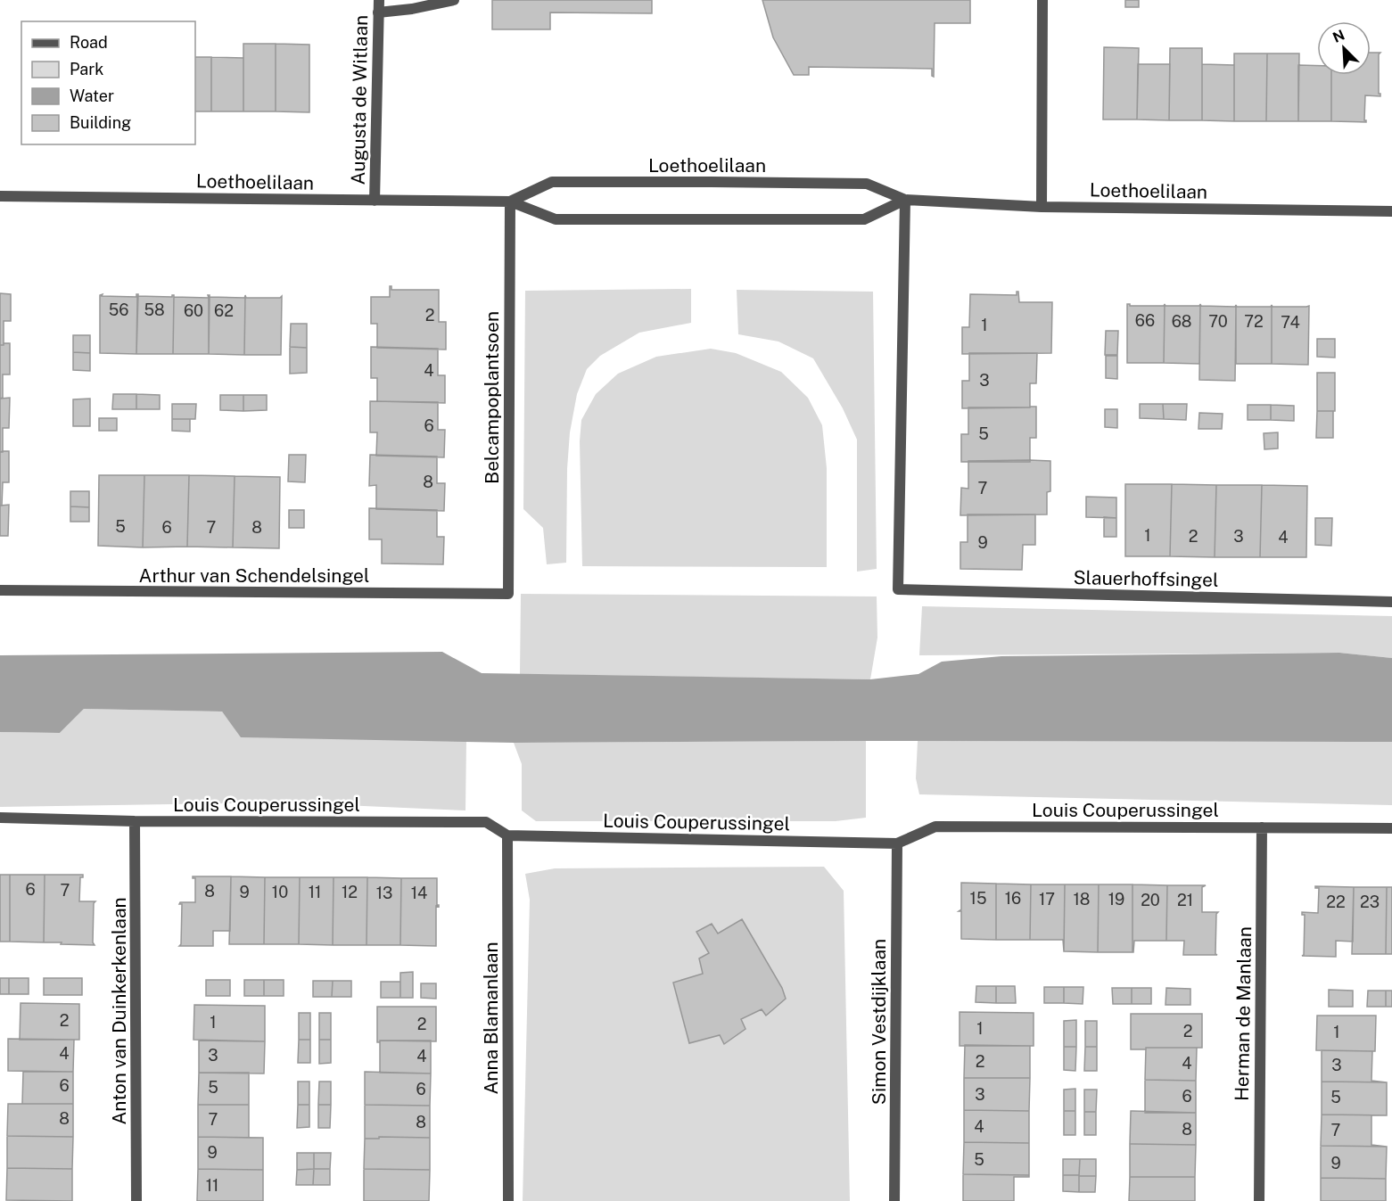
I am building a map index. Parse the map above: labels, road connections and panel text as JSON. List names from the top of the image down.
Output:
{
  "streets": {
    "street": [
      "Augusta de Witlaan",
      "Loethoelilaan",
      "Belcampoplantsoen",
      "Arthur van Schendelsingel",
      "Slauerhoffsingel",
      "Louis Couperussingel",
      "Anton van Duinkerkenlaan",
      "Herman de Manlaan",
      "Anna Blamanlaan",
      "Simon Vestdijklaan"
    ]
  },
  "crossings": [
    ["Augusta de Witlaan", "Loethoelilaan"],
    ["Loethoelilaan", "Belcampoplantsoen"],
    ["Loethoelilaan", "Slauerhoffsingel"],
    ["Belcampoplantsoen", "Arthur van Schendelsingel"],
    ["Louis Couperussingel", "Anton van Duinkerkenlaan"],
    ["Louis Couperussingel", "Herman de Manlaan"],
    ["Louis Couperussingel", "Anna Blamanlaan"],
    ["Louis Couperussingel", "Simon Vestdijklaan"]
  ],
  "house_numbers": [
    "56",
    "58",
    "60",
    "62",
    "2",
    "66",
    "68",
    "70",
    "72",
    "74",
    "1",
    "4",
    "3",
    "6",
    "5",
    "8",
    "7",
    "5",
    "6",
    "7",
    "8",
    "1",
    "2",
    "3",
    "4",
    "9",
    "6",
    "7",
    "8",
    "9",
    "10",
    "11",
    "12",
    "13",
    "14",
    "15",
    "16",
    "17",
    "18",
    "19",
    "20",
    "21",
    "22",
    "23",
    "2",
    "1",
    "2",
    "1",
    "2",
    "1",
    "4",
    "3",
    "4",
    "2",
    "4",
    "3",
    "6",
    "5",
    "6",
    "3",
    "6",
    "5",
    "8",
    "7",
    "8",
    "4",
    "8",
    "7",
    "9",
    "5",
    "9",
    "11"
  ],
  "legend": [
    "Road",
    "Park",
    "Water",
    "Building"
  ],
  "north": "top left"
}
